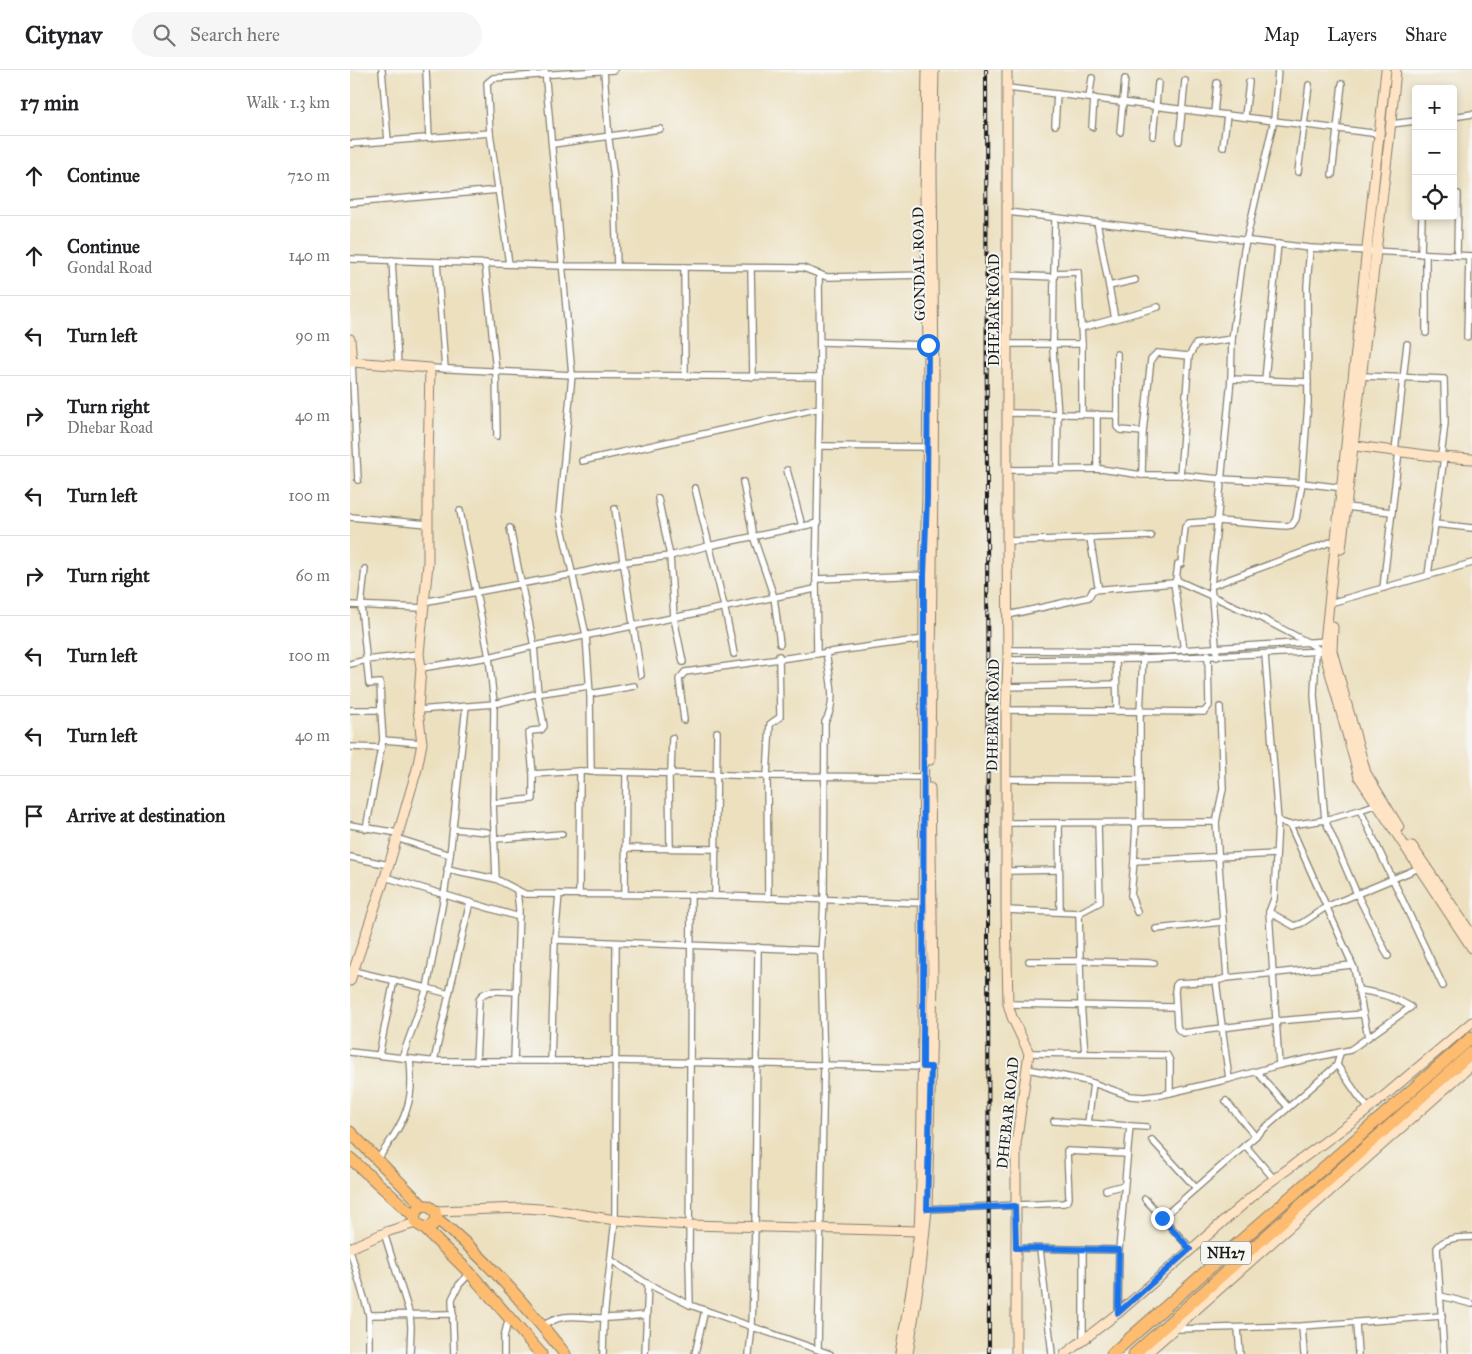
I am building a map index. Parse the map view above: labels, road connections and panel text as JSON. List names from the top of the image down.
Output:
{
  "streets": {
    "highway": ["NH27"],
    "street": ["GONDAL ROAD", "DHEBAR ROAD"]
  },
  "page": {
    "header": "Citynav",
    "search": "Search here",
    "nav": ["Map", "Layers", "Share"],
    "heading": ["17 min", "Walk · 1.3 km"],
    "map_buttons": ["+", "−"],
    "list": [
      ["Continue", "720 m"],
      ["Continue", "Gondal Road", "140 m"],
      ["Turn left", "90 m"],
      ["Turn right", "Dhebar Road", "40 m"],
      ["Turn left", "100 m"],
      ["Turn right", "60 m"],
      ["Turn left", "100 m"],
      ["Turn left", "40 m"],
      "Arrive at destination"
    ]
  }
}
